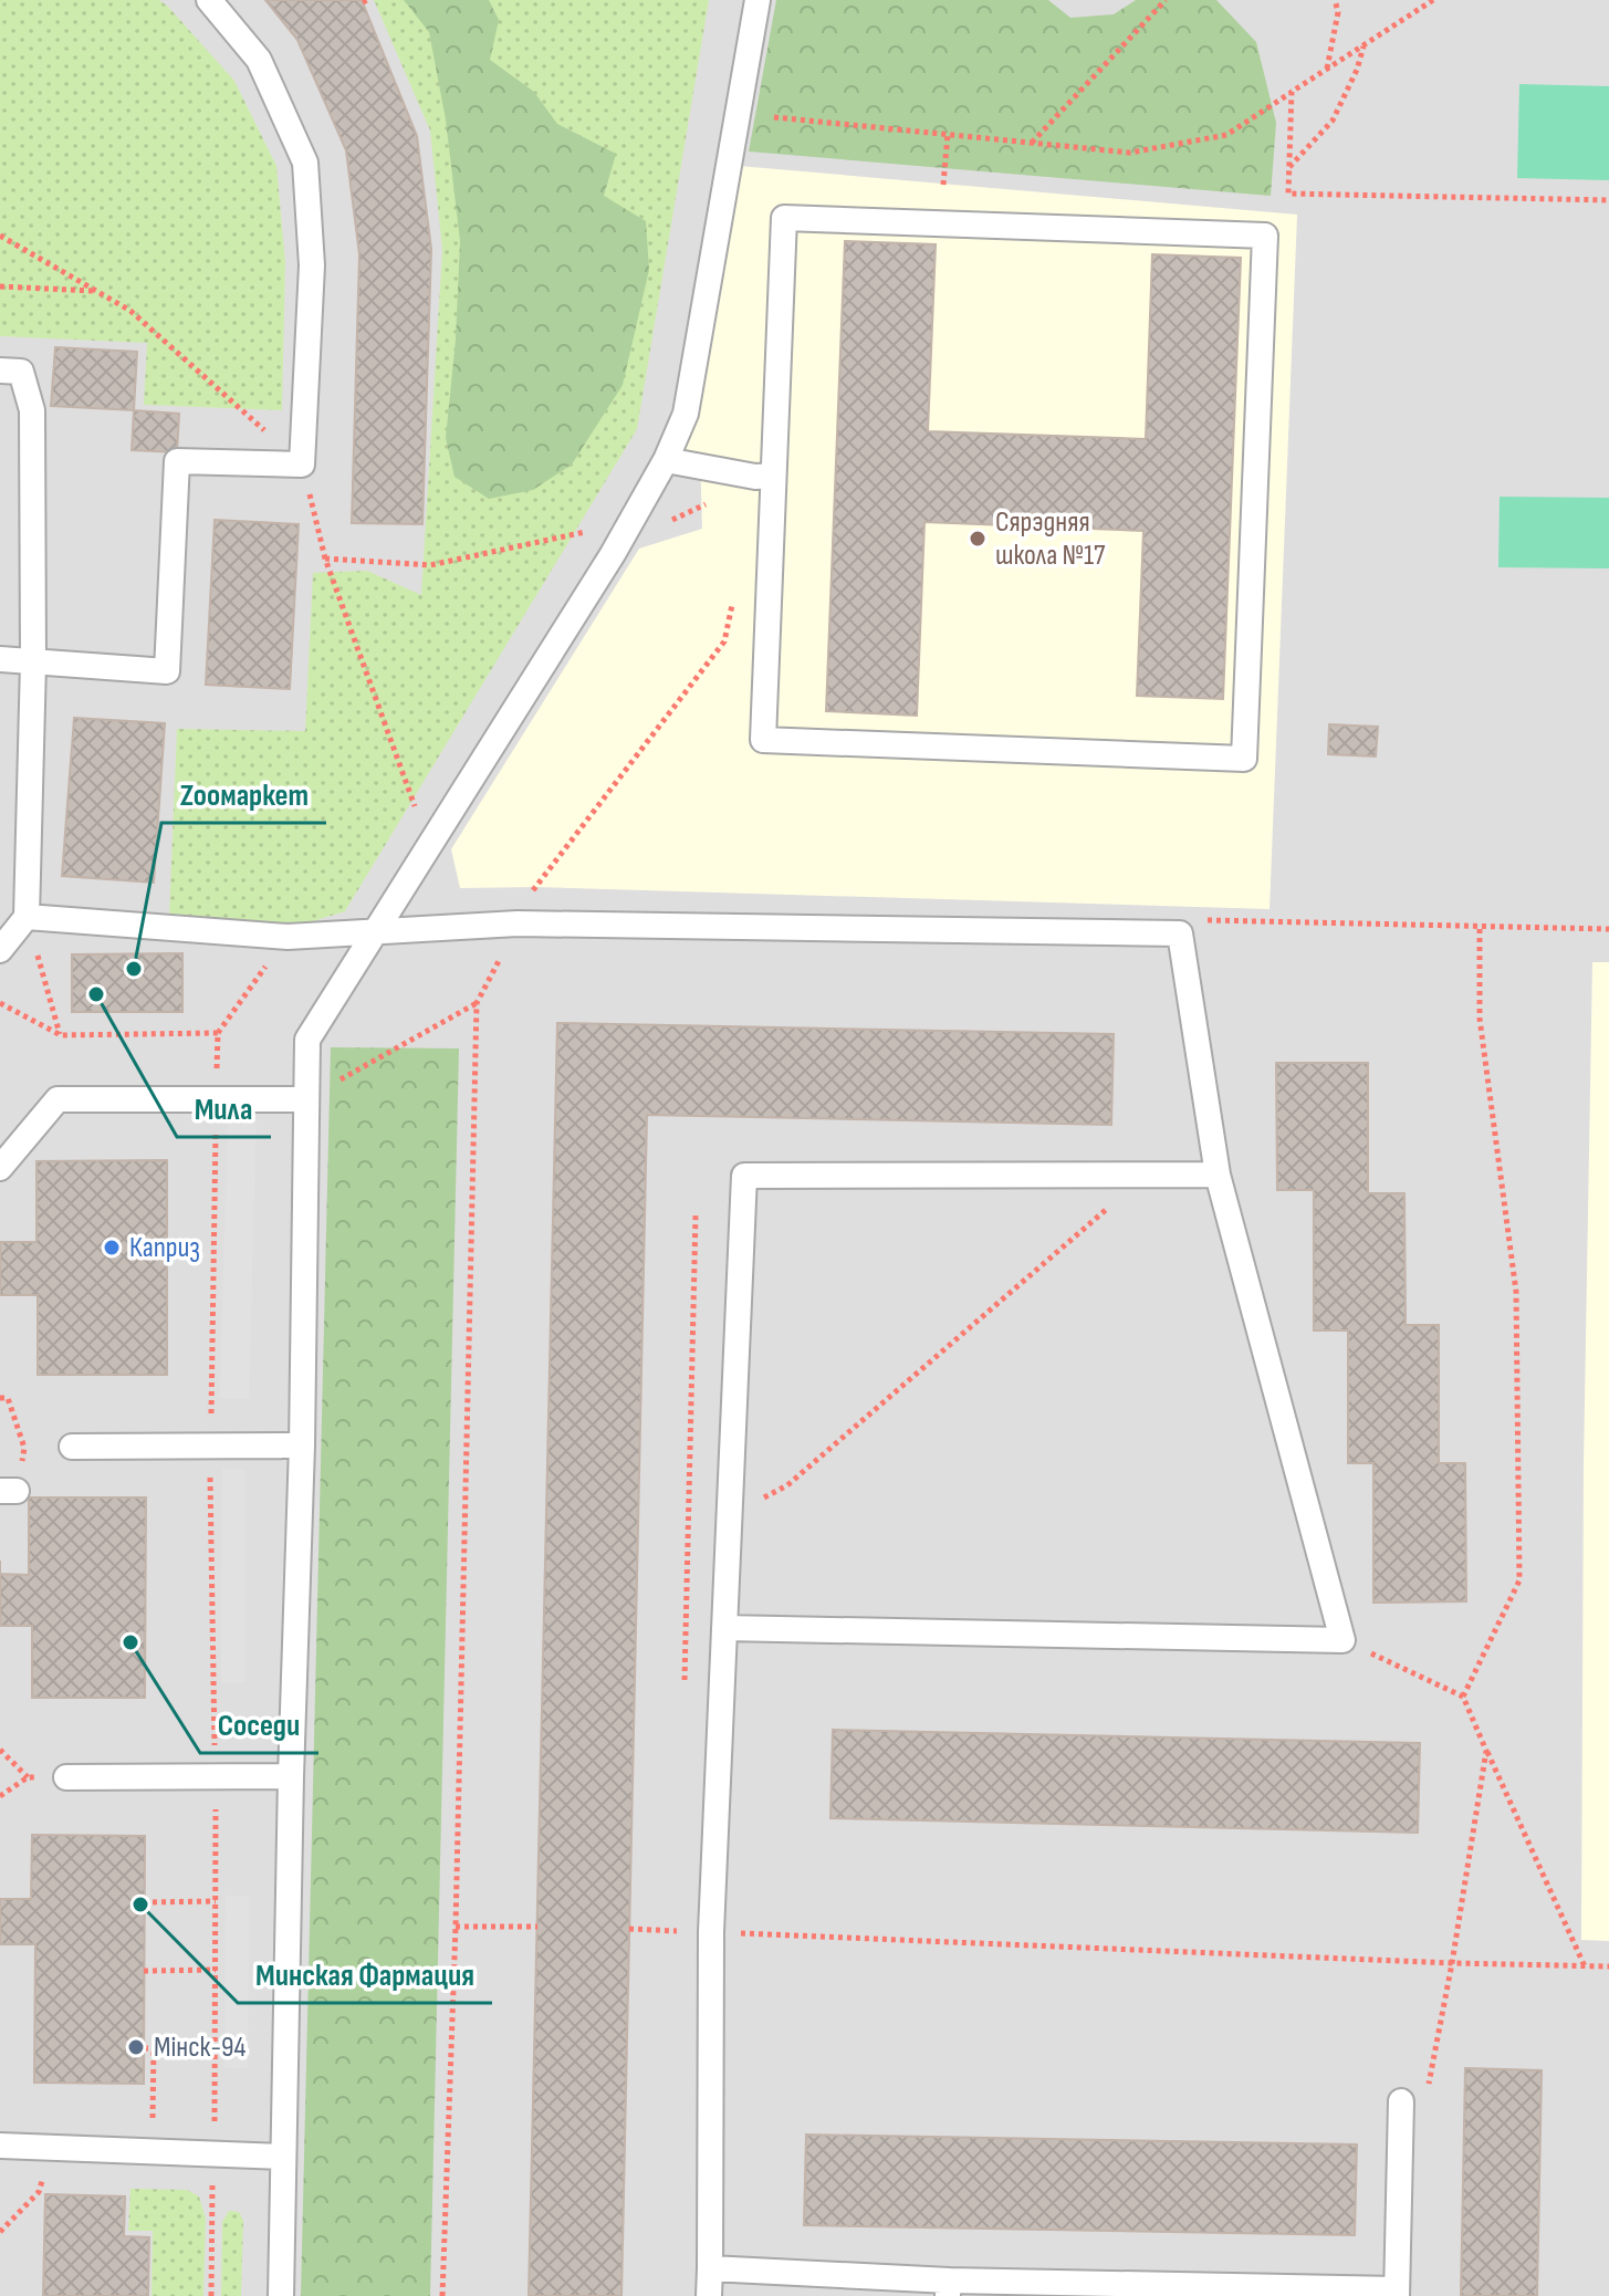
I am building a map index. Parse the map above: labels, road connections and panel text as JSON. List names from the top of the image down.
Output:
{
  "places": [
    "Сярэдняя школа №17",
    "Zooмаркет",
    "Мила",
    "Каприз",
    "Соседи",
    "Минская Фармация",
    "Мінск-94"
  ]
}
